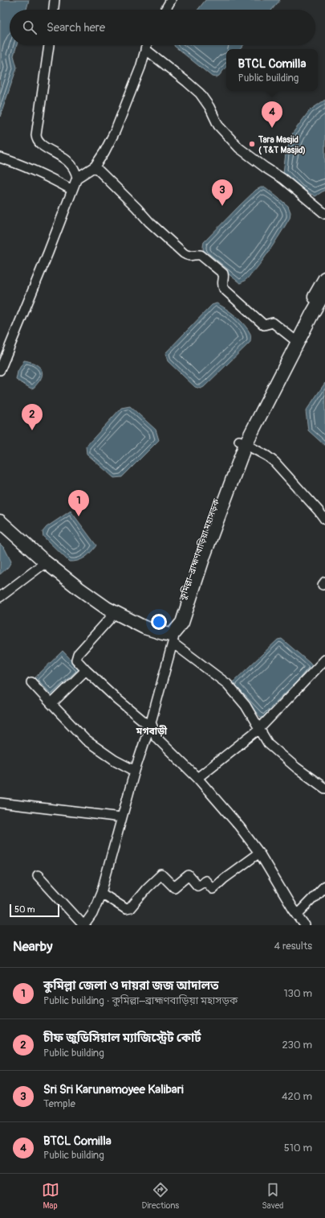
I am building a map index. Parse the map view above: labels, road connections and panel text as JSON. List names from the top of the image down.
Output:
{
  "streets": {
    "highway": ["কুমিল্লা–ব্রাহ্মণবাড়িয়া মহাসড়ক"]
  },
  "districts": ["মগবাড়ী"],
  "places": ["Tara Masjid ( T&T Masjid)"],
  "scale_bar": "50 m",
  "page": {
    "search": "Search here",
    "popup": ["BTCL Comilla", "Public building"],
    "pins": [
      "4",
      "3",
      "2",
      "1"
    ],
    "scale": "50 m",
    "heading": ["Nearby", "4 results"],
    "list": [
      {
        "mark": "1",
        "name": "কুমিল্লা জেলা ও দায়রা জজ আদালত",
        "note": "Public building · কুমিল্লা–ব্রাহ্মণবাড়িয়া মহাসড়ক",
        "value": "130 m"
      },
      {
        "mark": "2",
        "name": "চীফ জুডিসিয়াল ম্যাজিস্ট্রেট কোর্ট",
        "note": "Public building",
        "value": "230 m"
      },
      {
        "mark": "3",
        "name": "Sri Sri Karunamoyee Kalibari",
        "note": "Temple",
        "value": "420 m"
      },
      {
        "mark": "4",
        "name": "BTCL Comilla",
        "note": "Public building",
        "value": "510 m"
      }
    ],
    "nav": ["Map", "Directions", "Saved"]
  }
}
